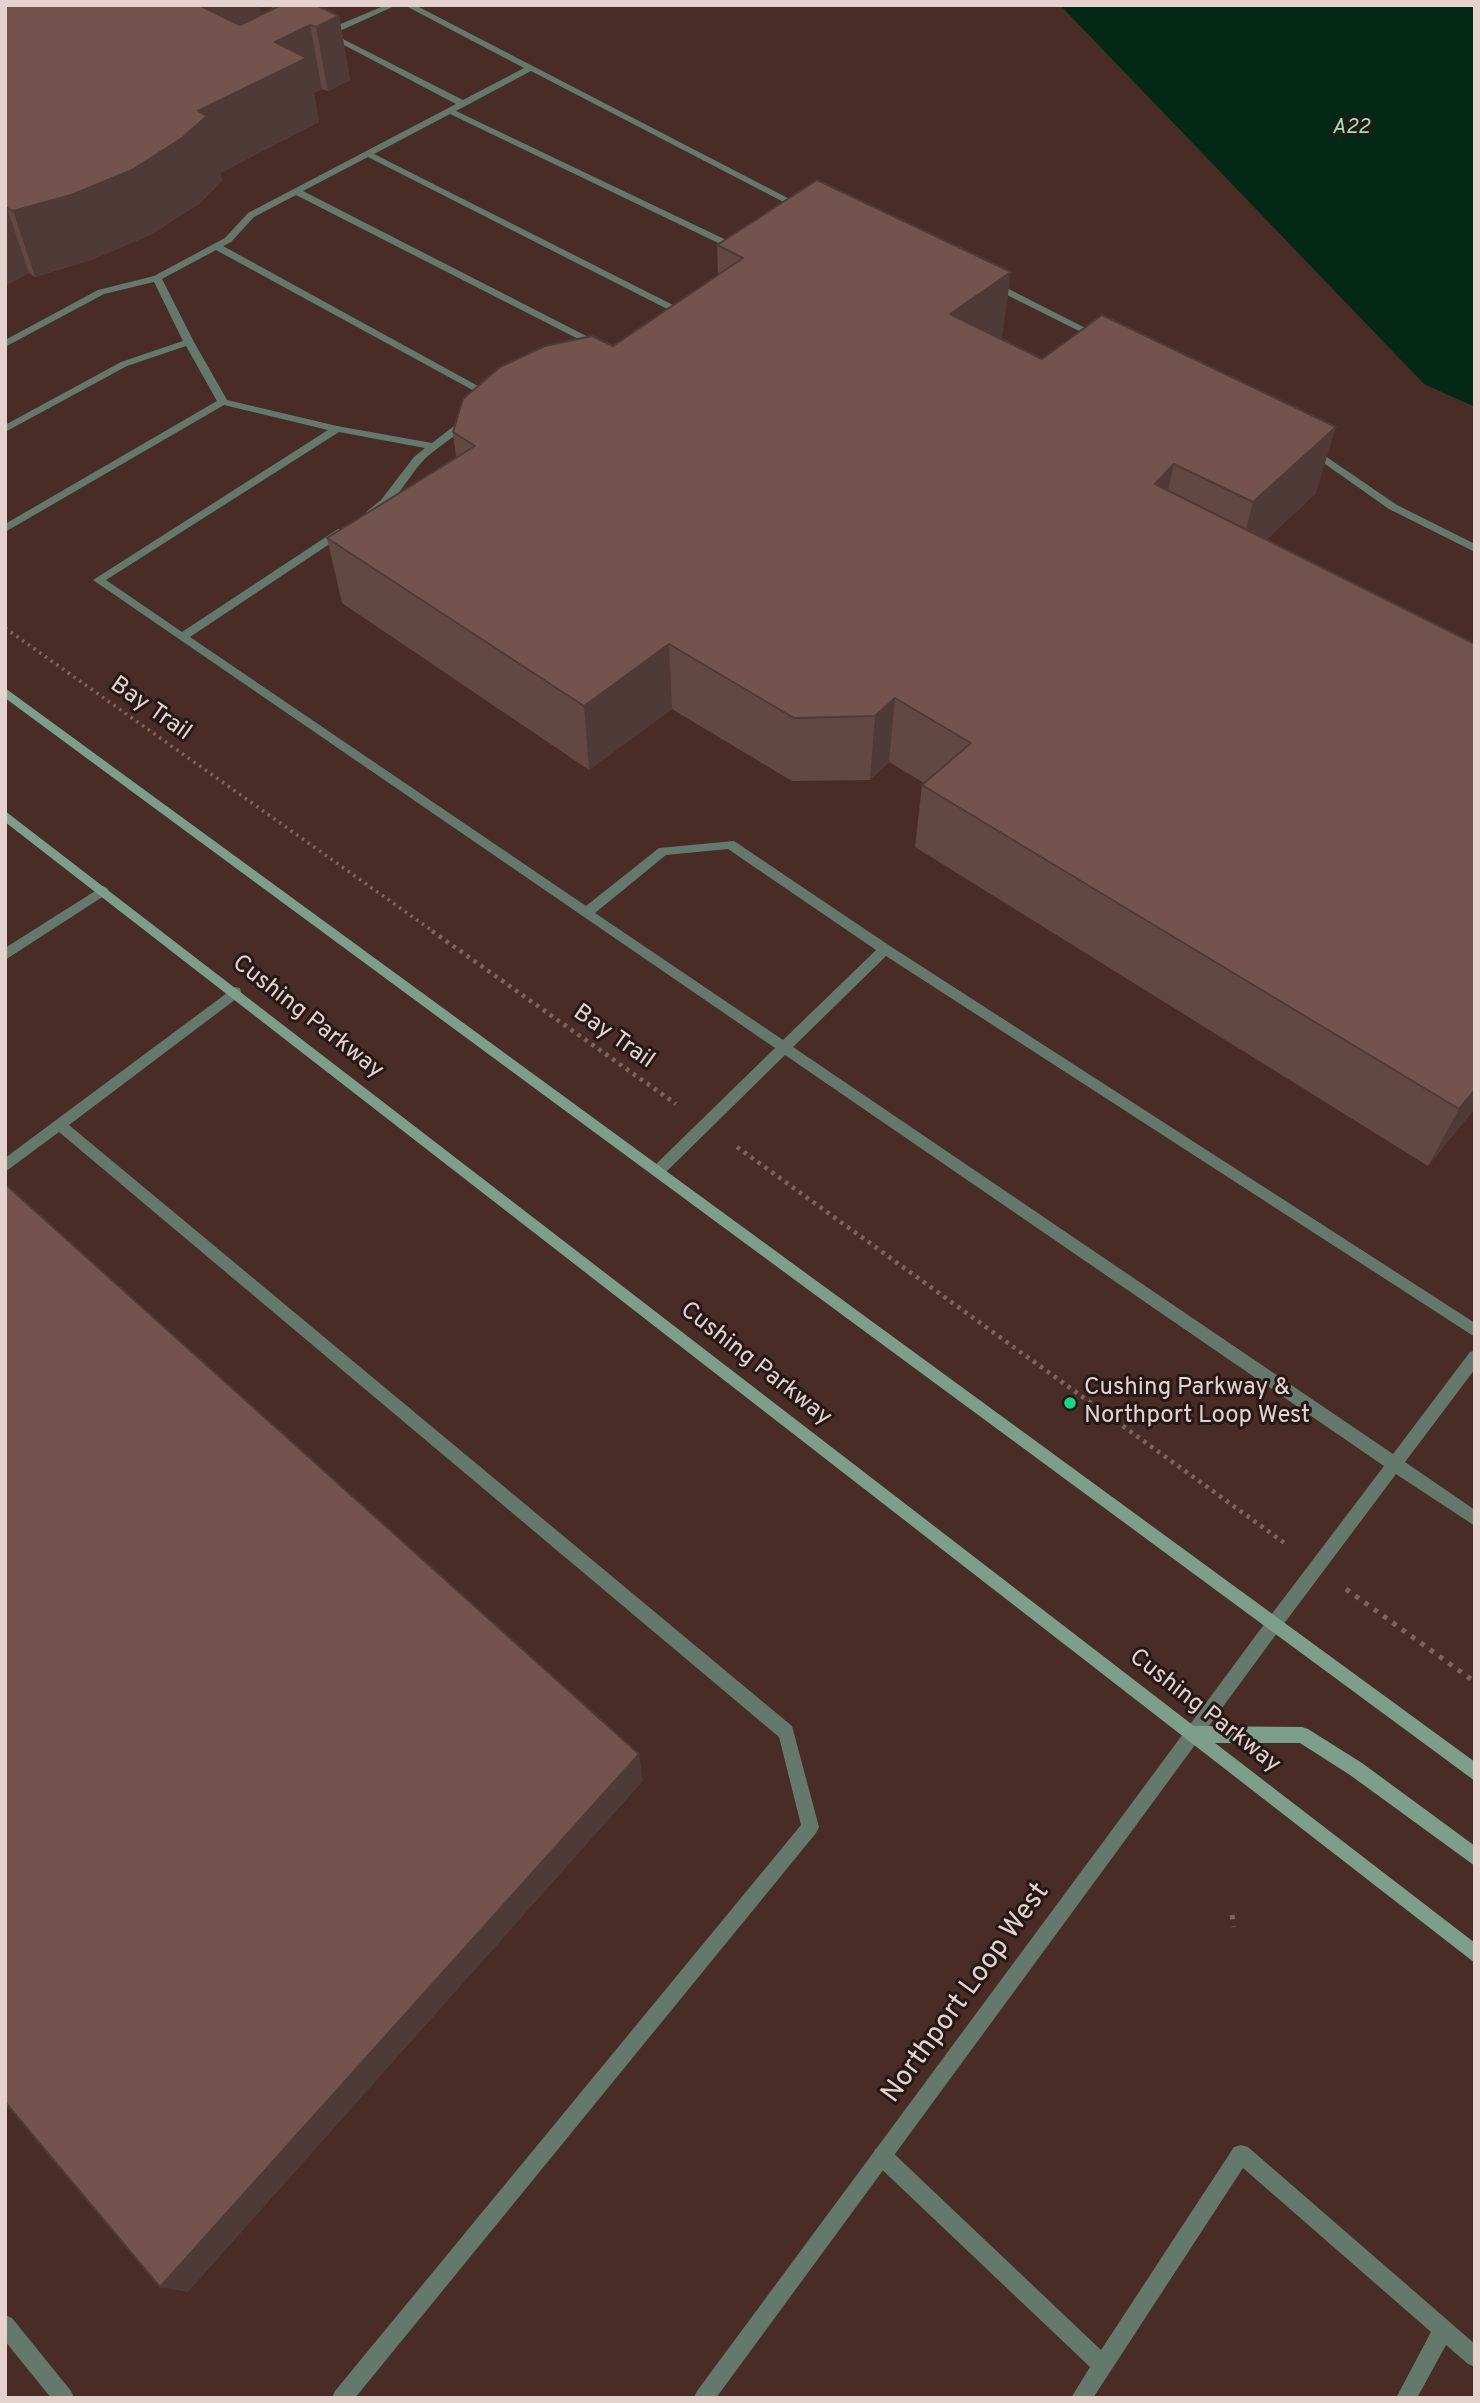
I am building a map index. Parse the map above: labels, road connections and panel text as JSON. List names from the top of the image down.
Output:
{
  "streets": {
    "main road": ["Cushing Parkway"],
    "street": ["Northport Loop West"],
    "path": ["Bay Trail"]
  },
  "crossings": [
    ["Cushing Parkway", "Northport Loop West"]
  ],
  "water": ["A22"],
  "places": ["Cushing Parkway & Northport Loop West"]
}
